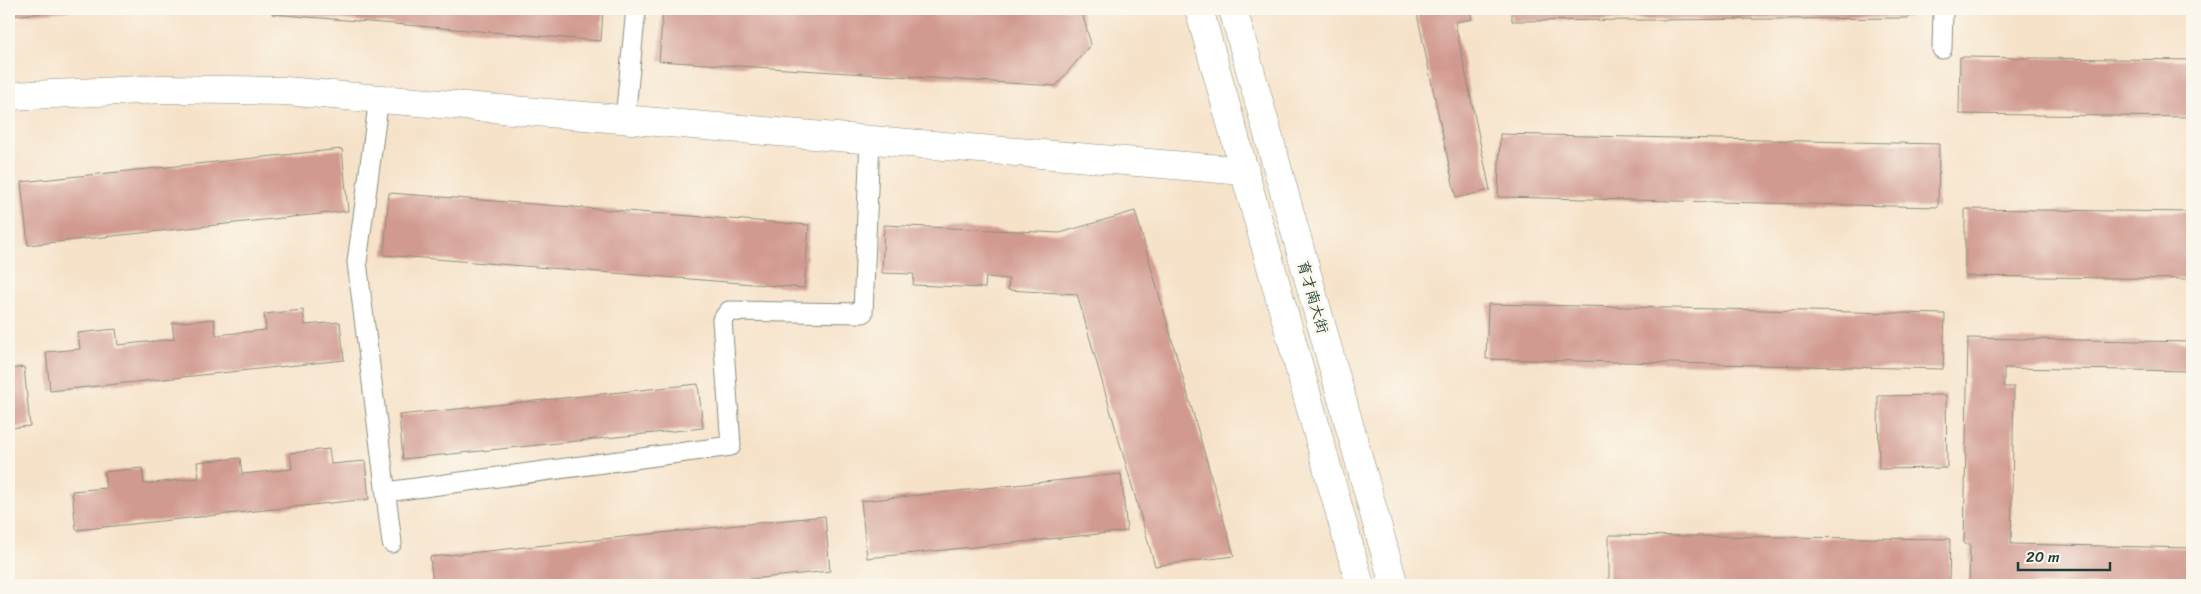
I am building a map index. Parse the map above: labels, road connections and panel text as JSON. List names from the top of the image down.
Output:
{
  "streets": {
    "street": ["育才南大街"]
  },
  "scale_bar": "20 m"
}
